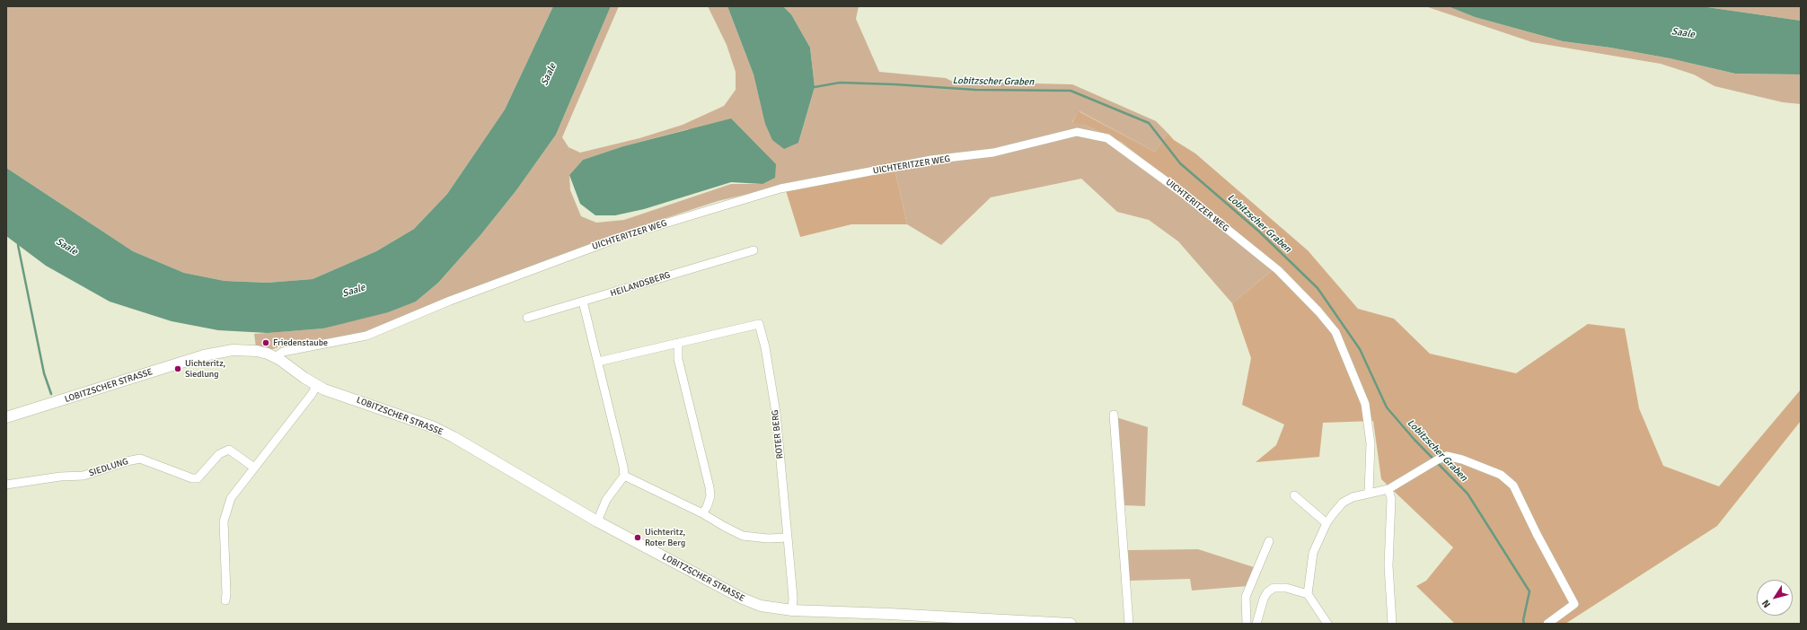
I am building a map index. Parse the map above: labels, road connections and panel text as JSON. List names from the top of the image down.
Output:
{
  "streets": {
    "street": [
      "UICHTERITZER WEG",
      "HEILANDSBERG",
      "LOBITZSCHER STRASSE",
      "ROTER BERG",
      "SIEDLUNG"
    ]
  },
  "crossings": [
    ["UICHTERITZER WEG", "LOBITZSCHER STRASSE"]
  ],
  "water": ["Saale", "Lobitzscher Graben"],
  "places": ["Friedenstaube", "Uichteritz, Siedlung", "Uichteritz, Roter Berg"],
  "north": "bottom left"
}
